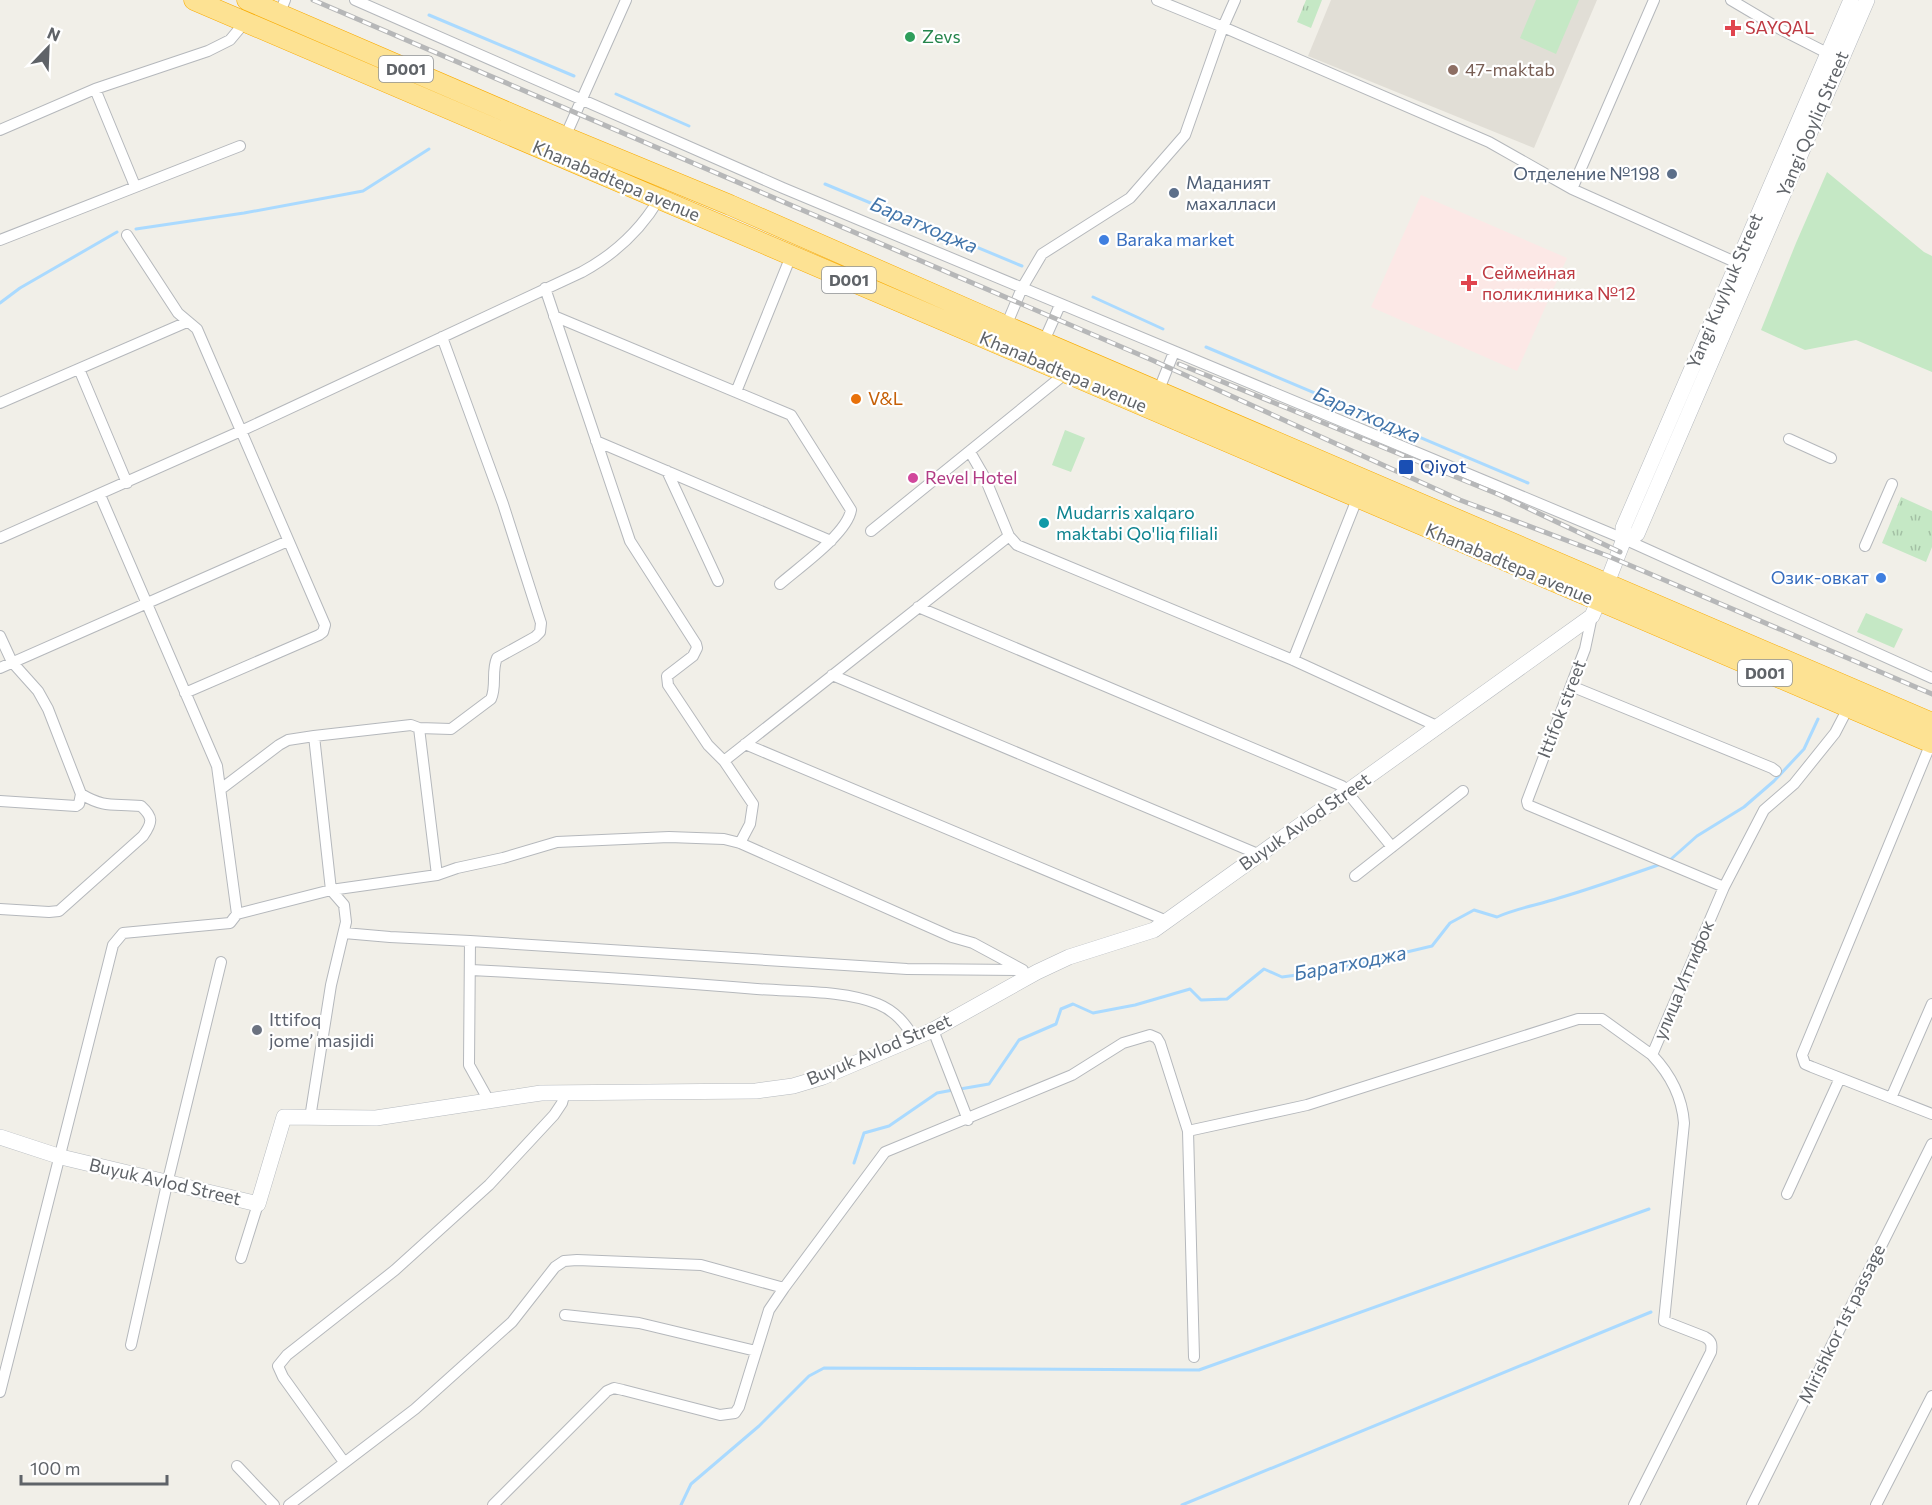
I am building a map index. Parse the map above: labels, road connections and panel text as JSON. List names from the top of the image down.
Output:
{
  "streets": {
    "highway": ["D001", "Khanabadtepa avenue"],
    "street": [
      "Yangi Qoyliq Street",
      "Yangi Kuylyuk Street",
      "Ittifok street",
      "Buyuk Avlod Street",
      "улица Иттифок",
      "Mirishkor 1st passage"
    ]
  },
  "crossings": [
    ["Yangi Qoyliq Street", "Yangi Kuylyuk Street"],
    ["Khanabadtepa avenue", "Yangi Kuylyuk Street"],
    ["Khanabadtepa avenue", "Ittifok street"],
    ["Khanabadtepa avenue", "Buyuk Avlod Street"],
    ["Khanabadtepa avenue", "улица Иттифок"],
    ["Ittifok street", "Buyuk Avlod Street"],
    ["Ittifok street", "улица Иттифок"]
  ],
  "water": ["Баратходжа"],
  "places": {
    "health": ["SAYQAL", "Сеймейная поликлиника №12"],
    "other": [
      "Zevs",
      "47-maktab",
      "Отделение №198",
      "Маданият махалласи",
      "Baraka market",
      "V&L",
      "Revel Hotel",
      "Mudarris xalqaro maktabi Qo'liq filiali",
      "Озик-овкат",
      "Ittifoq jome’ masjidi"
    ],
    "transit": ["Qiyot"]
  },
  "scale_bar": "100 m",
  "north": "top right"
}
